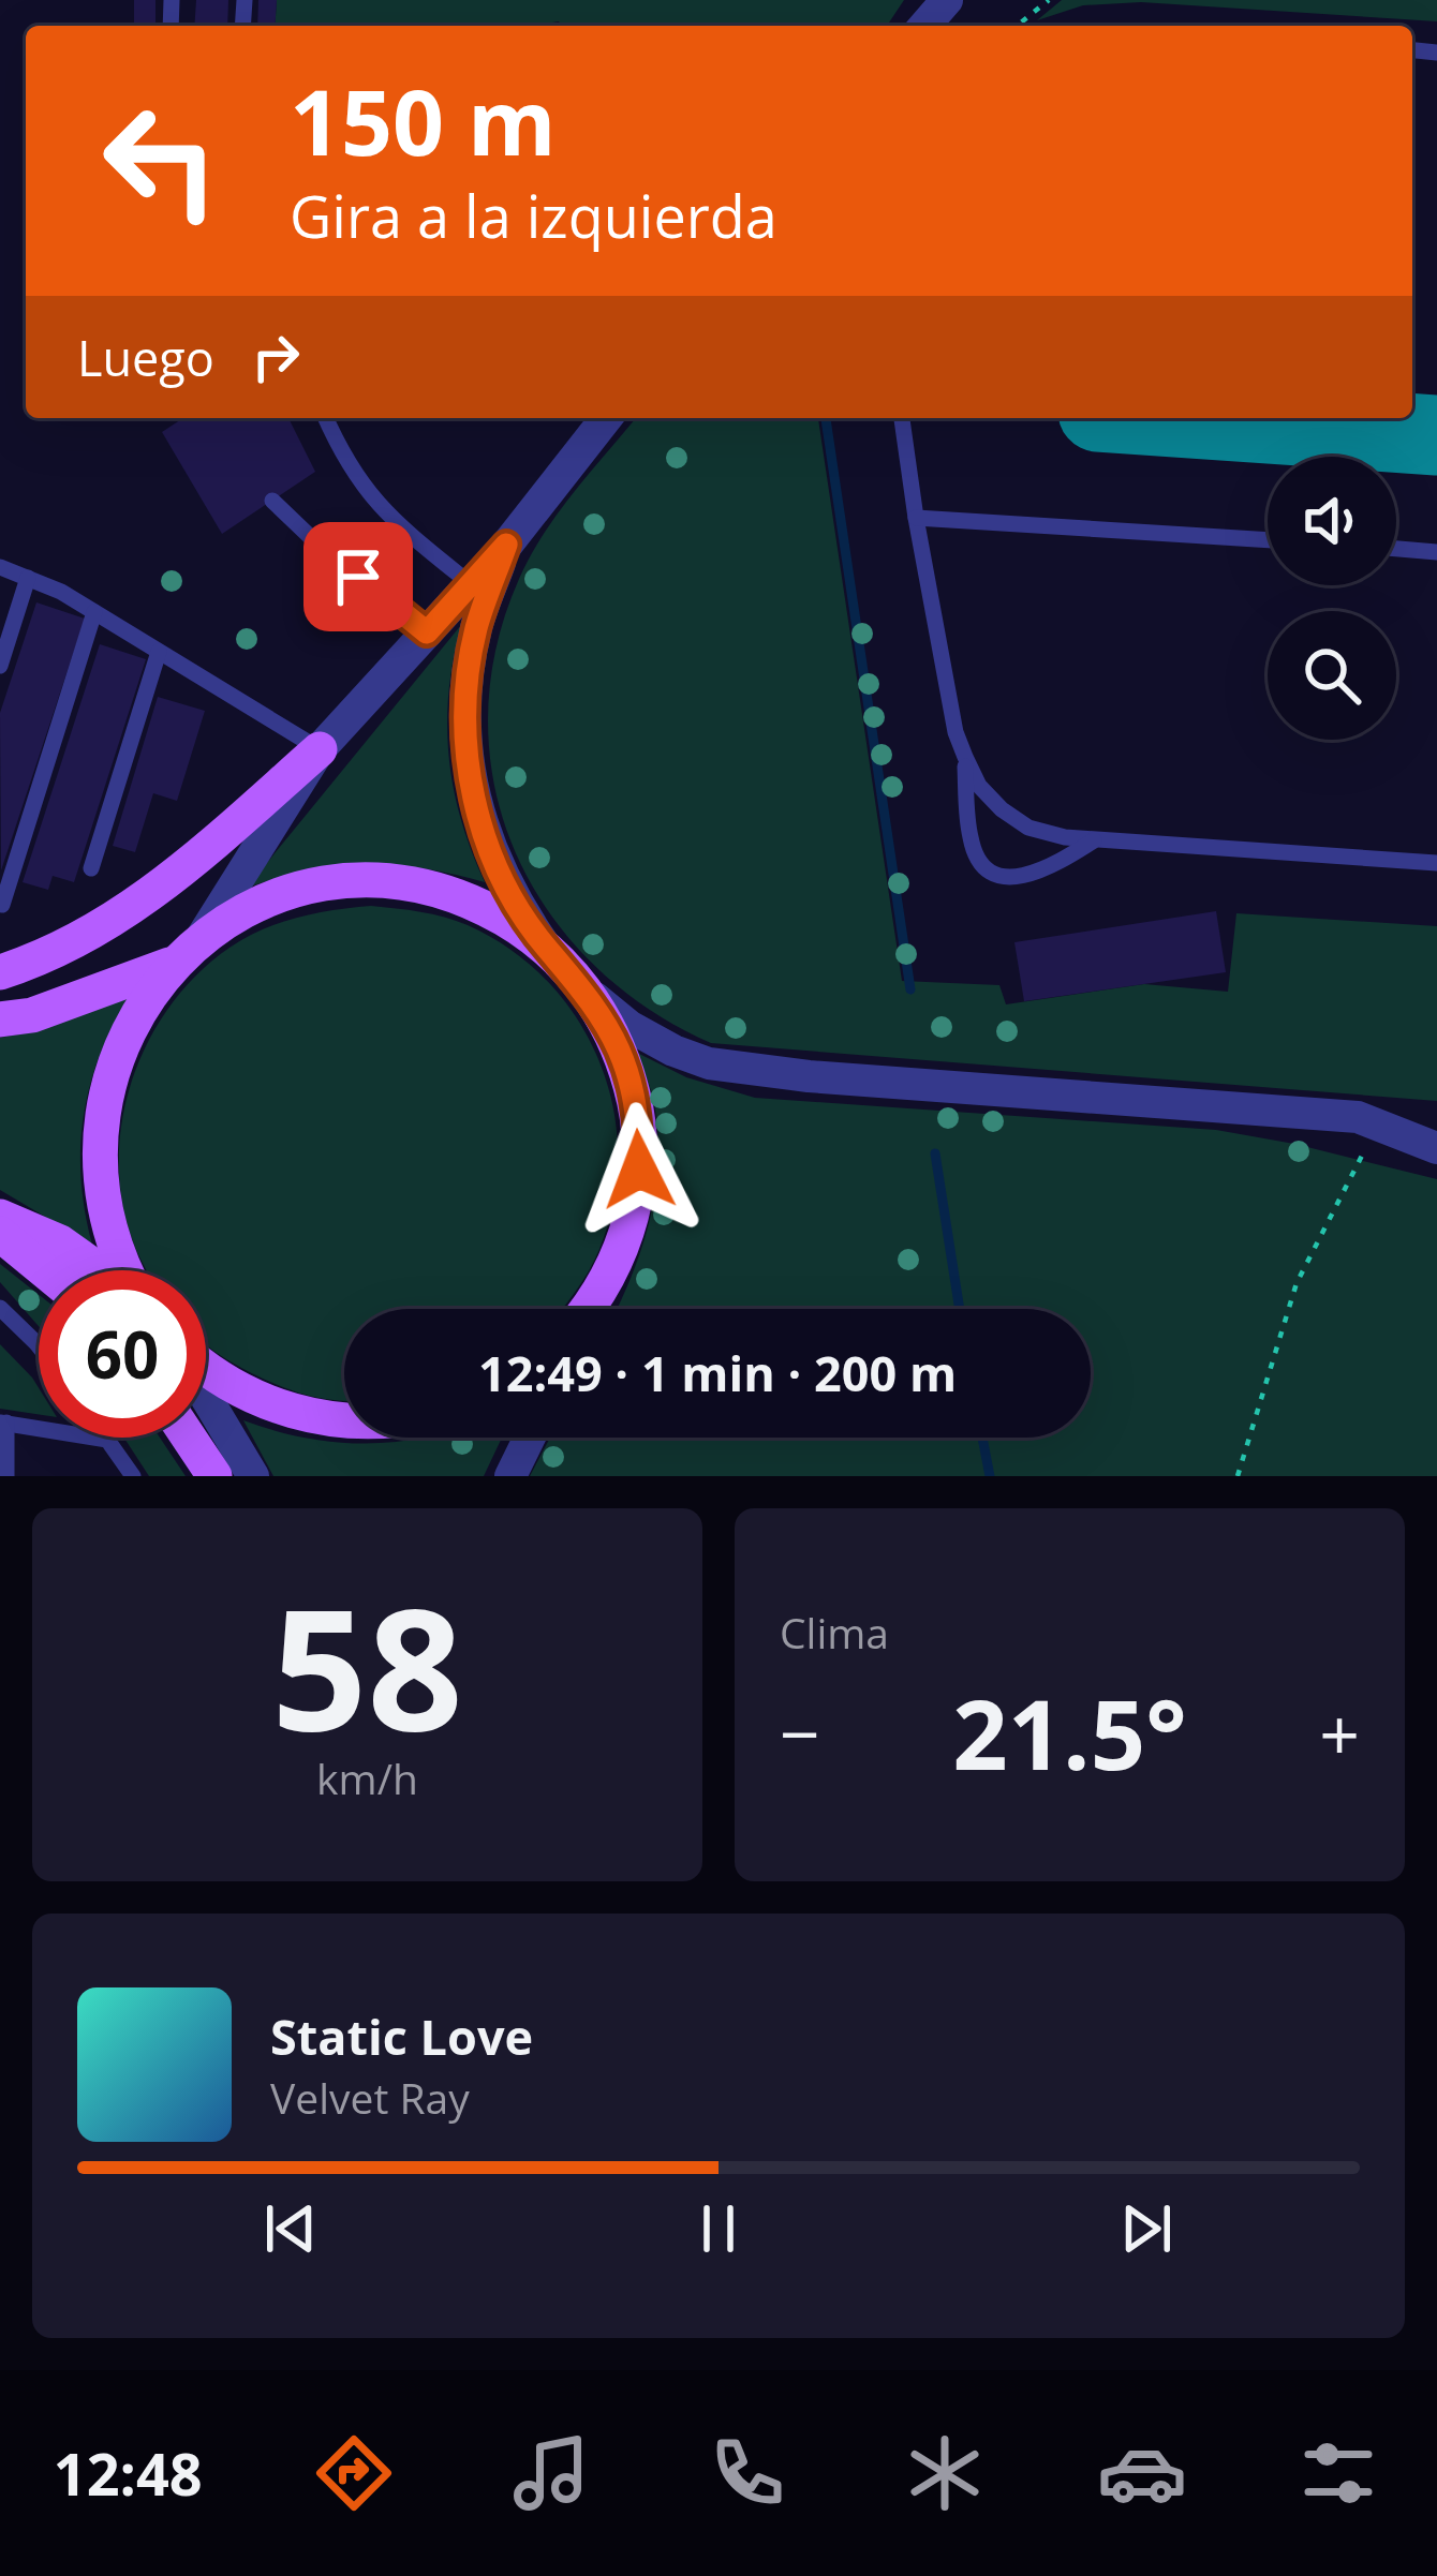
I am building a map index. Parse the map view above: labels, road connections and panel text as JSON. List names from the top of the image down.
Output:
{
  "page": {
    "turn": ["150 m", "Gira a la izquierda"],
    "then": "Luego",
    "limit": "60",
    "trip": "12:49 · 1 min · 200 m",
    "tile": [
      ["58", "km/h"],
      "Clima"
    ],
    "heat": ["−", "21.5°", "+"],
    "song": ["Static Love", "Velvet Ray"],
    "tabs": "12:48"
  }
}
